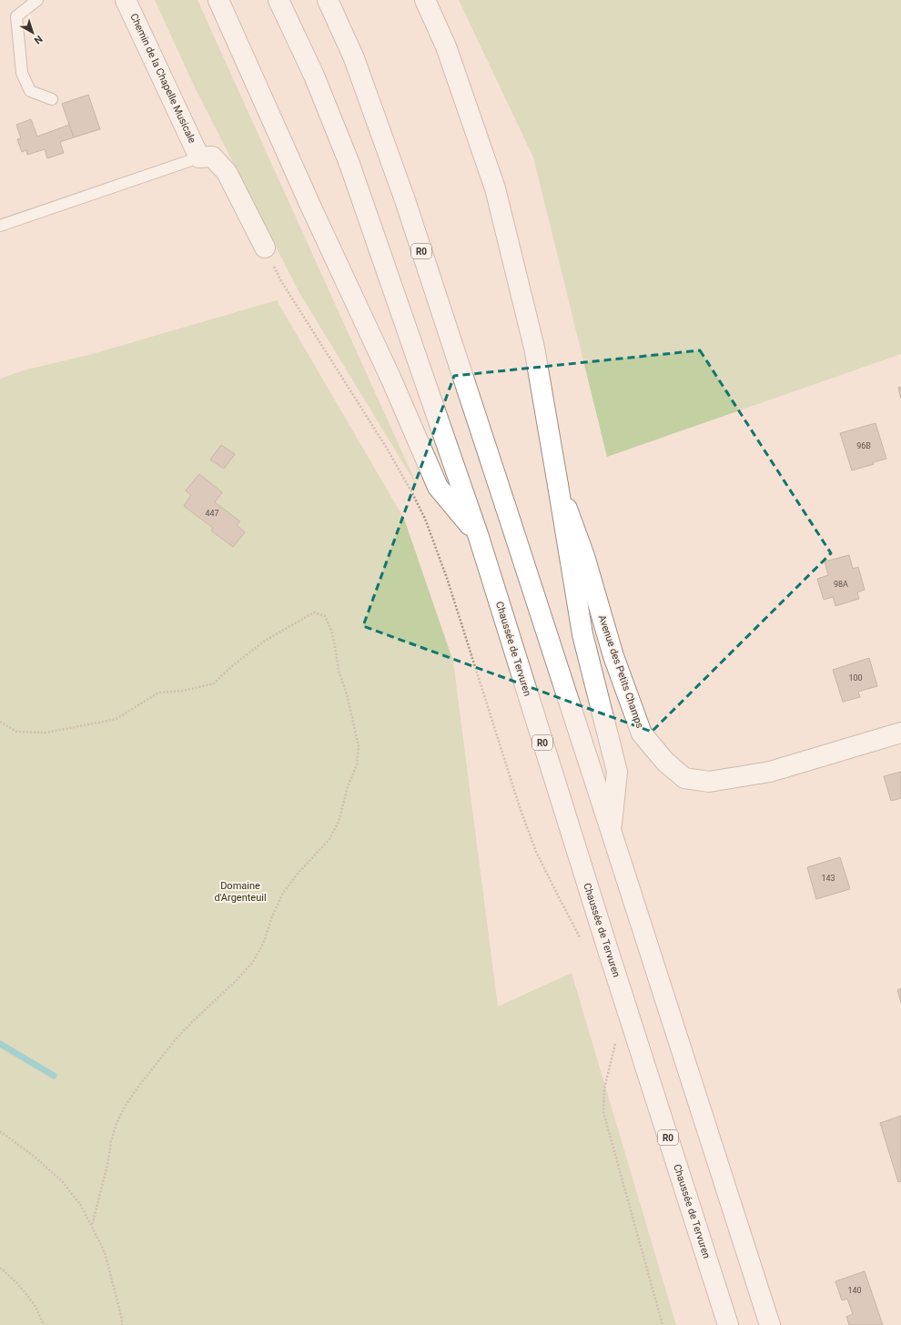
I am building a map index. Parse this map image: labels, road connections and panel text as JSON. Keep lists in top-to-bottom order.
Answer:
{
  "streets": {
    "main road": [
      "Chemin de la Chapelle Musicale",
      "R0",
      "Chaussée de Tervuren",
      "Avenue des Petits Champs"
    ]
  },
  "crossings": [
    ["R0", "Chaussée de Tervuren"]
  ],
  "parks": ["Domaine d'Argenteuil"],
  "house_numbers": [
    "96B",
    "447",
    "98A",
    "100",
    "143",
    "140"
  ],
  "north": "bottom right"
}
